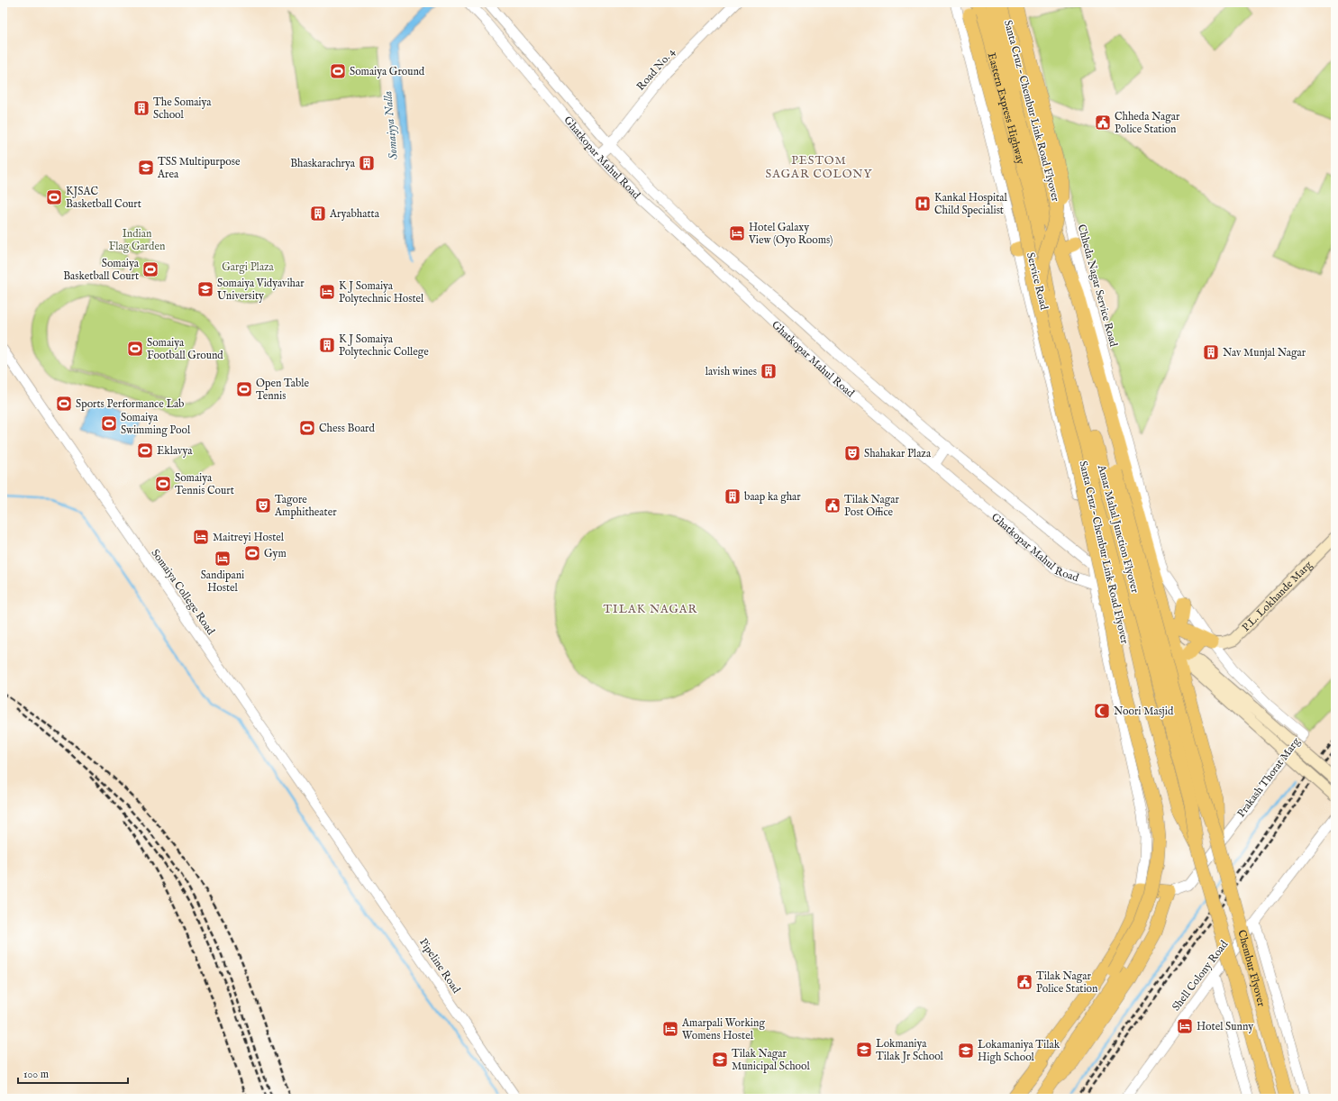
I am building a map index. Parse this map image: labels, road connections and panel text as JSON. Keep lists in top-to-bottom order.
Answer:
{
  "streets": {
    "highway": [
      "Eastern Express Highway",
      "Santa Cruz – Chembur Link Road Flyover",
      "Amar Mahal Junction Flyover",
      "Prakash Thorat Marg",
      "Chembur Flyover"
    ],
    "main road": ["Ghatkopar Mahul Road", "P.L. Lokhande Marg"],
    "street": [
      "Road No. 4",
      "Service Road",
      "Chheda Nagar Service Road",
      "Somaiya College Road",
      "Pipeline Road",
      "Shell Colony Road"
    ]
  },
  "crossings": [
    ["Road No. 4", "Ghatkopar Mahul Road"],
    ["Eastern Express Highway", "Amar Mahal Junction Flyover"],
    ["Ghatkopar Mahul Road", "Service Road"],
    ["Service Road", "Prakash Thorat Marg"],
    ["Amar Mahal Junction Flyover", "Chembur Flyover"],
    ["Somaiya College Road", "Pipeline Road"],
    ["P.L. Lokhande Marg", "Prakash Thorat Marg"]
  ],
  "districts": ["PESTOM SAGAR COLONY", "TILAK NAGAR"],
  "water": ["Somaiyya Nalla"],
  "parks": ["Indian Flag Garden", "Gargi Plaza"],
  "places": {
    "sports": [
      "Somaiya Ground",
      "KJSAC Basketball Court",
      "Somaiya Basketball Court",
      "Somaiya Football Ground",
      "Open Table Tennis",
      "Sports Performance Lab",
      "Somaiya Swimming Pool",
      "Chess Board",
      "Eklavya",
      "Somaiya Tennis Court",
      "Gym"
    ],
    "building": [
      "The Somaiya School",
      "Bhaskarachrya",
      "Aryabhatta",
      "K J Somaiya Polytechnic College",
      "Nav Munjal Nagar",
      "lavish wines",
      "baap ka ghar"
    ],
    "public building": ["Chheda Nagar Police Station", "Tilak Nagar Post Office", "Tilak Nagar Police Station"],
    "school or university": [
      "TSS Multipurpose Area",
      "Somaiya Vidyavihar University",
      "Lokmaniya Tilak Jr School",
      "Lokamaniya Tilak High School",
      "Tilak Nagar Municipal School"
    ],
    "hospital": ["Kankal Hospital Child Specialist"],
    "hotel": [
      "Hotel Galaxy View (Oyo Rooms)",
      "K J Somaiya Polytechnic Hostel",
      "Maitreyi Hostel",
      "Sandipani Hostel",
      "Hotel Sunny",
      "Amarpali Working Womens Hostel"
    ],
    "theatre": ["Shahakar Plaza", "Tagore Amphitheater"],
    "mosque": ["Noori Masjid"]
  },
  "scale_bar": "100 m"
}
